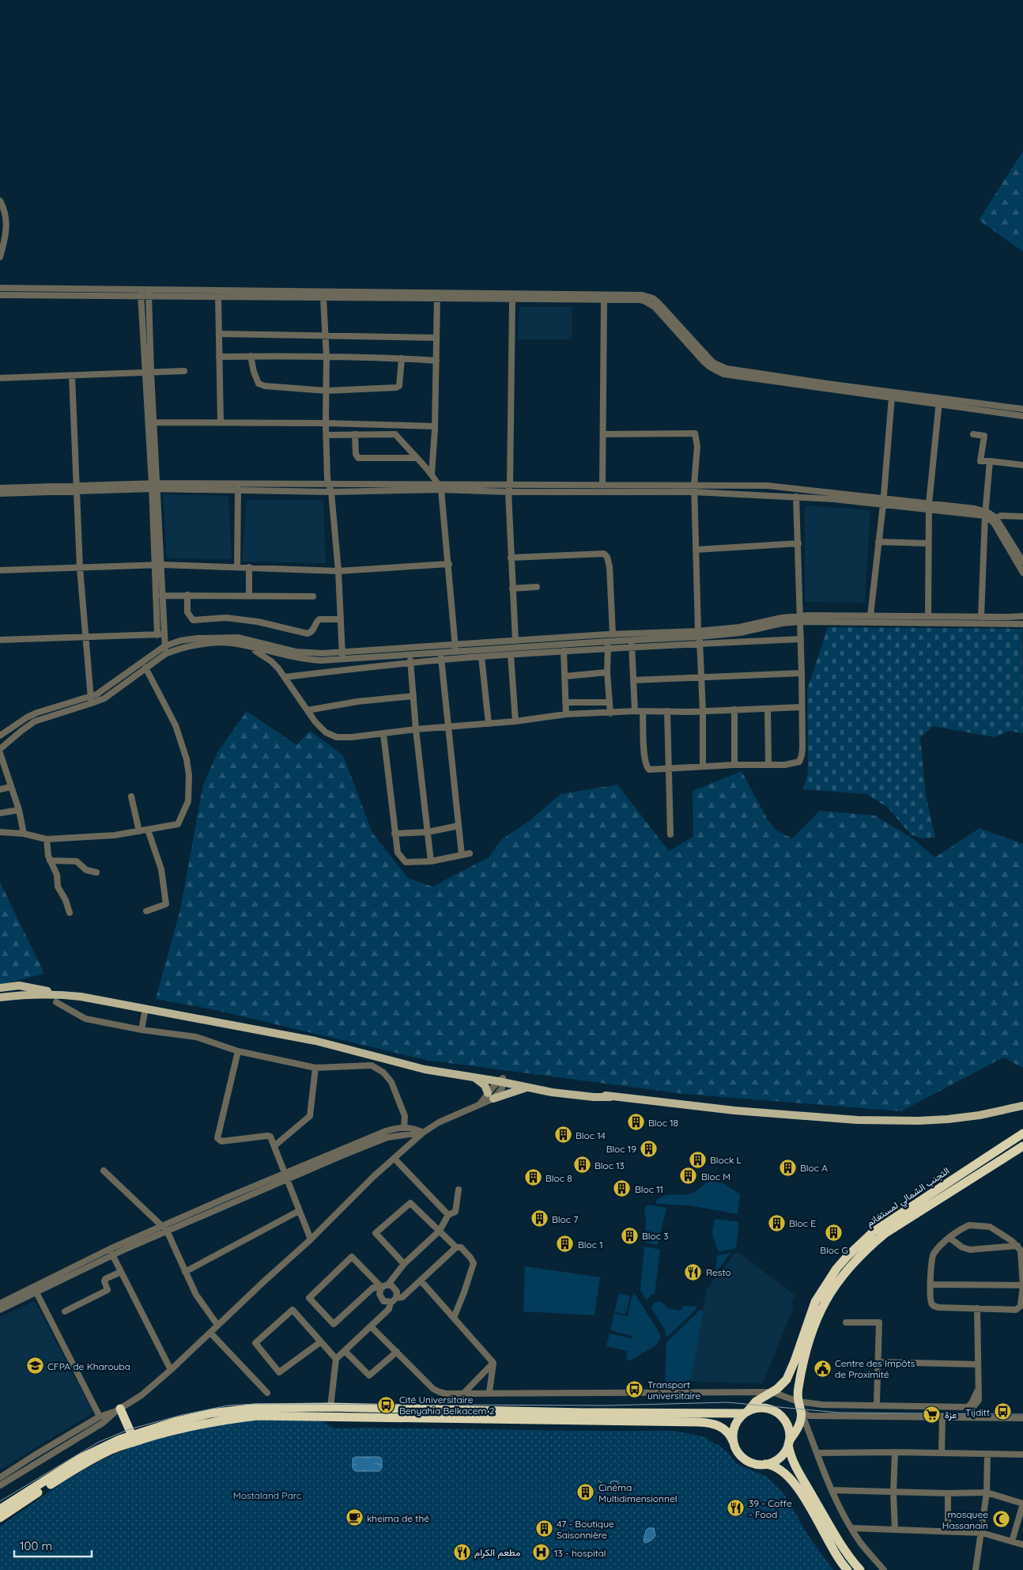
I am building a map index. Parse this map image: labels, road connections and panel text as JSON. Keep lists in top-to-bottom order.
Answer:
{
  "streets": {
    "highway": ["التجنب الشمالي لمستغانم"]
  },
  "parks": ["Mostaland Parc"],
  "places": {
    "building": [
      "Bloc 18",
      "Bloc 14",
      "Bloc 19",
      "Block L",
      "Bloc 13",
      "Bloc A",
      "Bloc M",
      "Bloc 8",
      "Bloc 11",
      "Bloc 7",
      "Bloc E",
      "Bloc G",
      "Bloc 3",
      "Bloc 1",
      "Cinéma Multidimensionnel",
      "47 - Boutique Saisonnière"
    ],
    "restaurant": ["Resto", "39 - Coffe - Food", "مطعم الكرام"],
    "school or university": ["CFPA de Kharouba"],
    "public building": ["Centre des Impôts de Proximité"],
    "bus stop": ["Transport universitaire", "Cité Universitaire Benyahia Belkacem 2", "Tijditt"],
    "supermarket": ["عزة"],
    "cafe": ["kheima de thé"],
    "mosque": ["mosquee Hassanain"],
    "hospital": ["13 - hospital"]
  },
  "scale_bar": "100 m"
}
